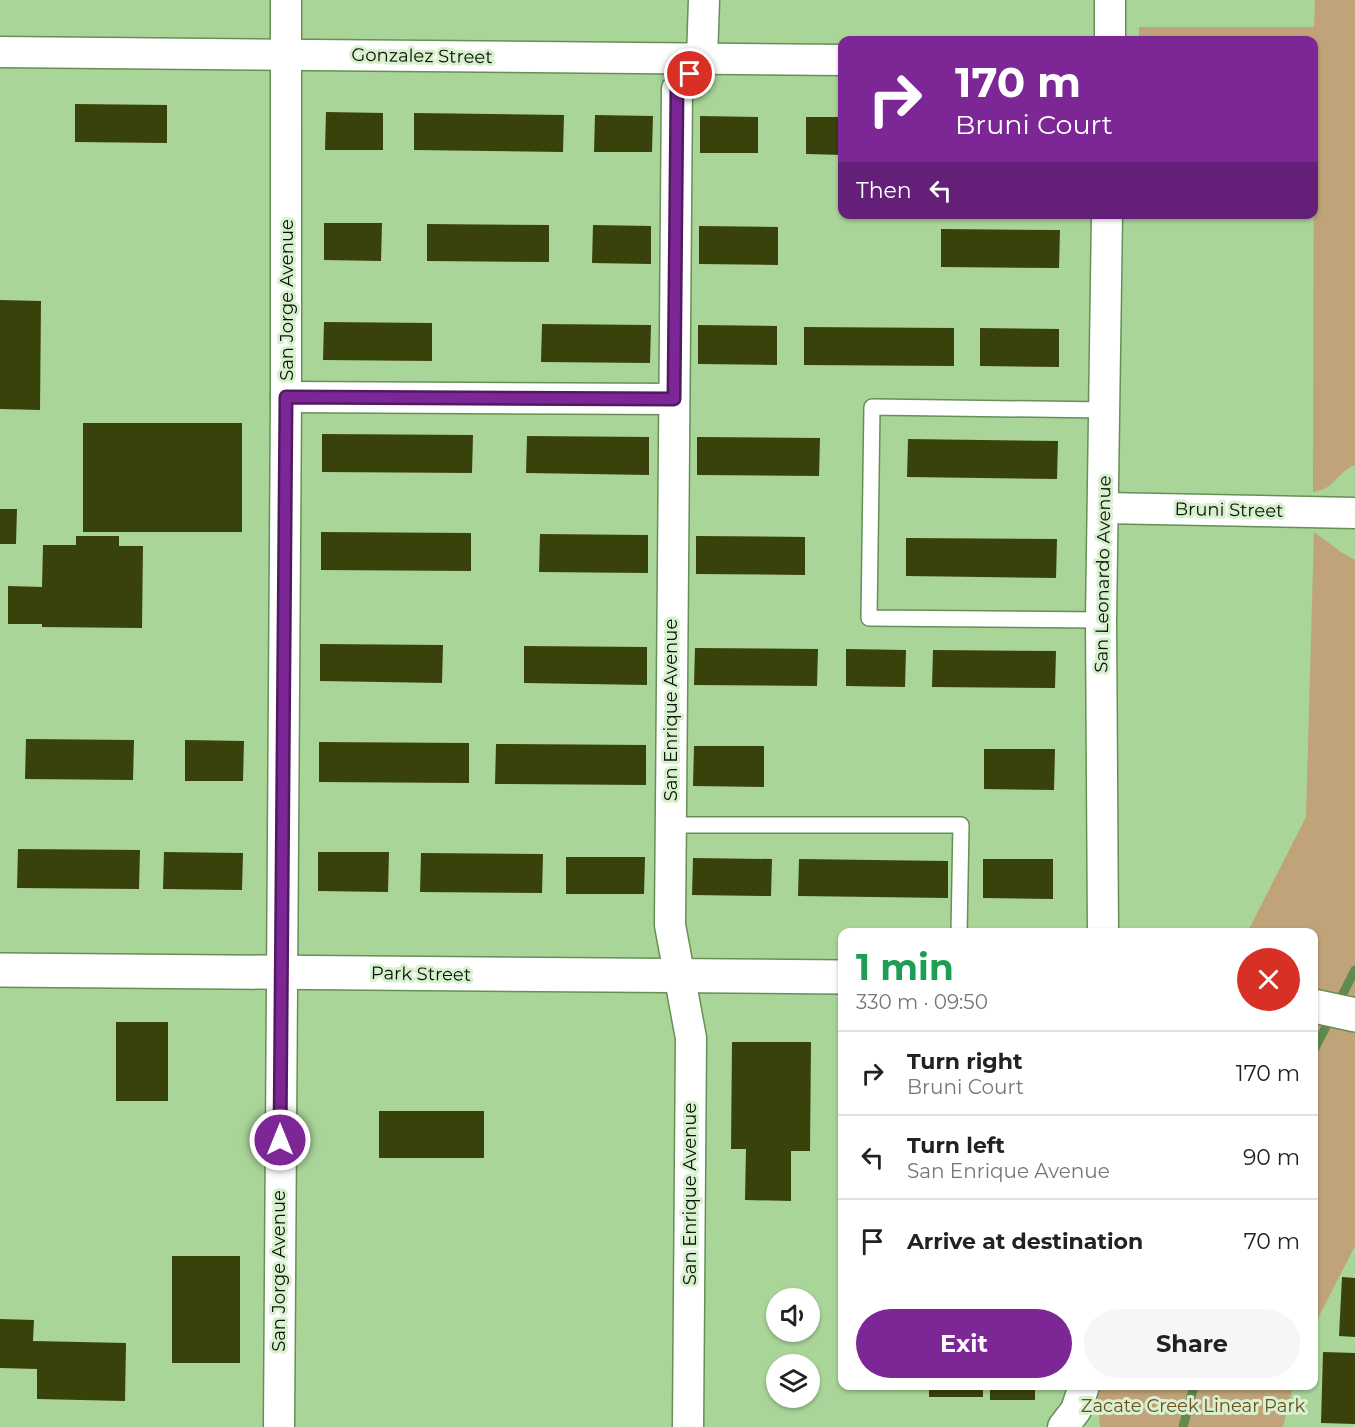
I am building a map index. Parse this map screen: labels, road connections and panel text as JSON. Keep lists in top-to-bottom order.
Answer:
{
  "streets": {
    "main road": ["Park Street"],
    "street": [
      "Gonzalez Street",
      "San Jorge Avenue",
      "Bruni Street",
      "San Leonardo Avenue",
      "San Enrique Avenue"
    ]
  },
  "crossings": [
    ["Gonzalez Street", "San Jorge Avenue"],
    ["Gonzalez Street", "San Enrique Avenue"],
    ["San Jorge Avenue", "Park Street"],
    ["Bruni Street", "San Leonardo Avenue"],
    ["San Enrique Avenue", "Park Street"]
  ],
  "parks": ["Zacate Creek Linear Park"],
  "page": {
    "turn": ["170 m", "Bruni Court"],
    "then": "Then",
    "heading": ["1 min", "330 m · 09:50"],
    "list": [
      {
        "name": "Turn right",
        "note": "Bruni Court",
        "value": "170 m"
      },
      {
        "name": "Turn left",
        "note": "San Enrique Avenue",
        "value": "90 m"
      },
      {
        "name": "Arrive at destination",
        "value": "70 m"
      }
    ],
    "buttons": ["Exit", "Share"]
  }
}
